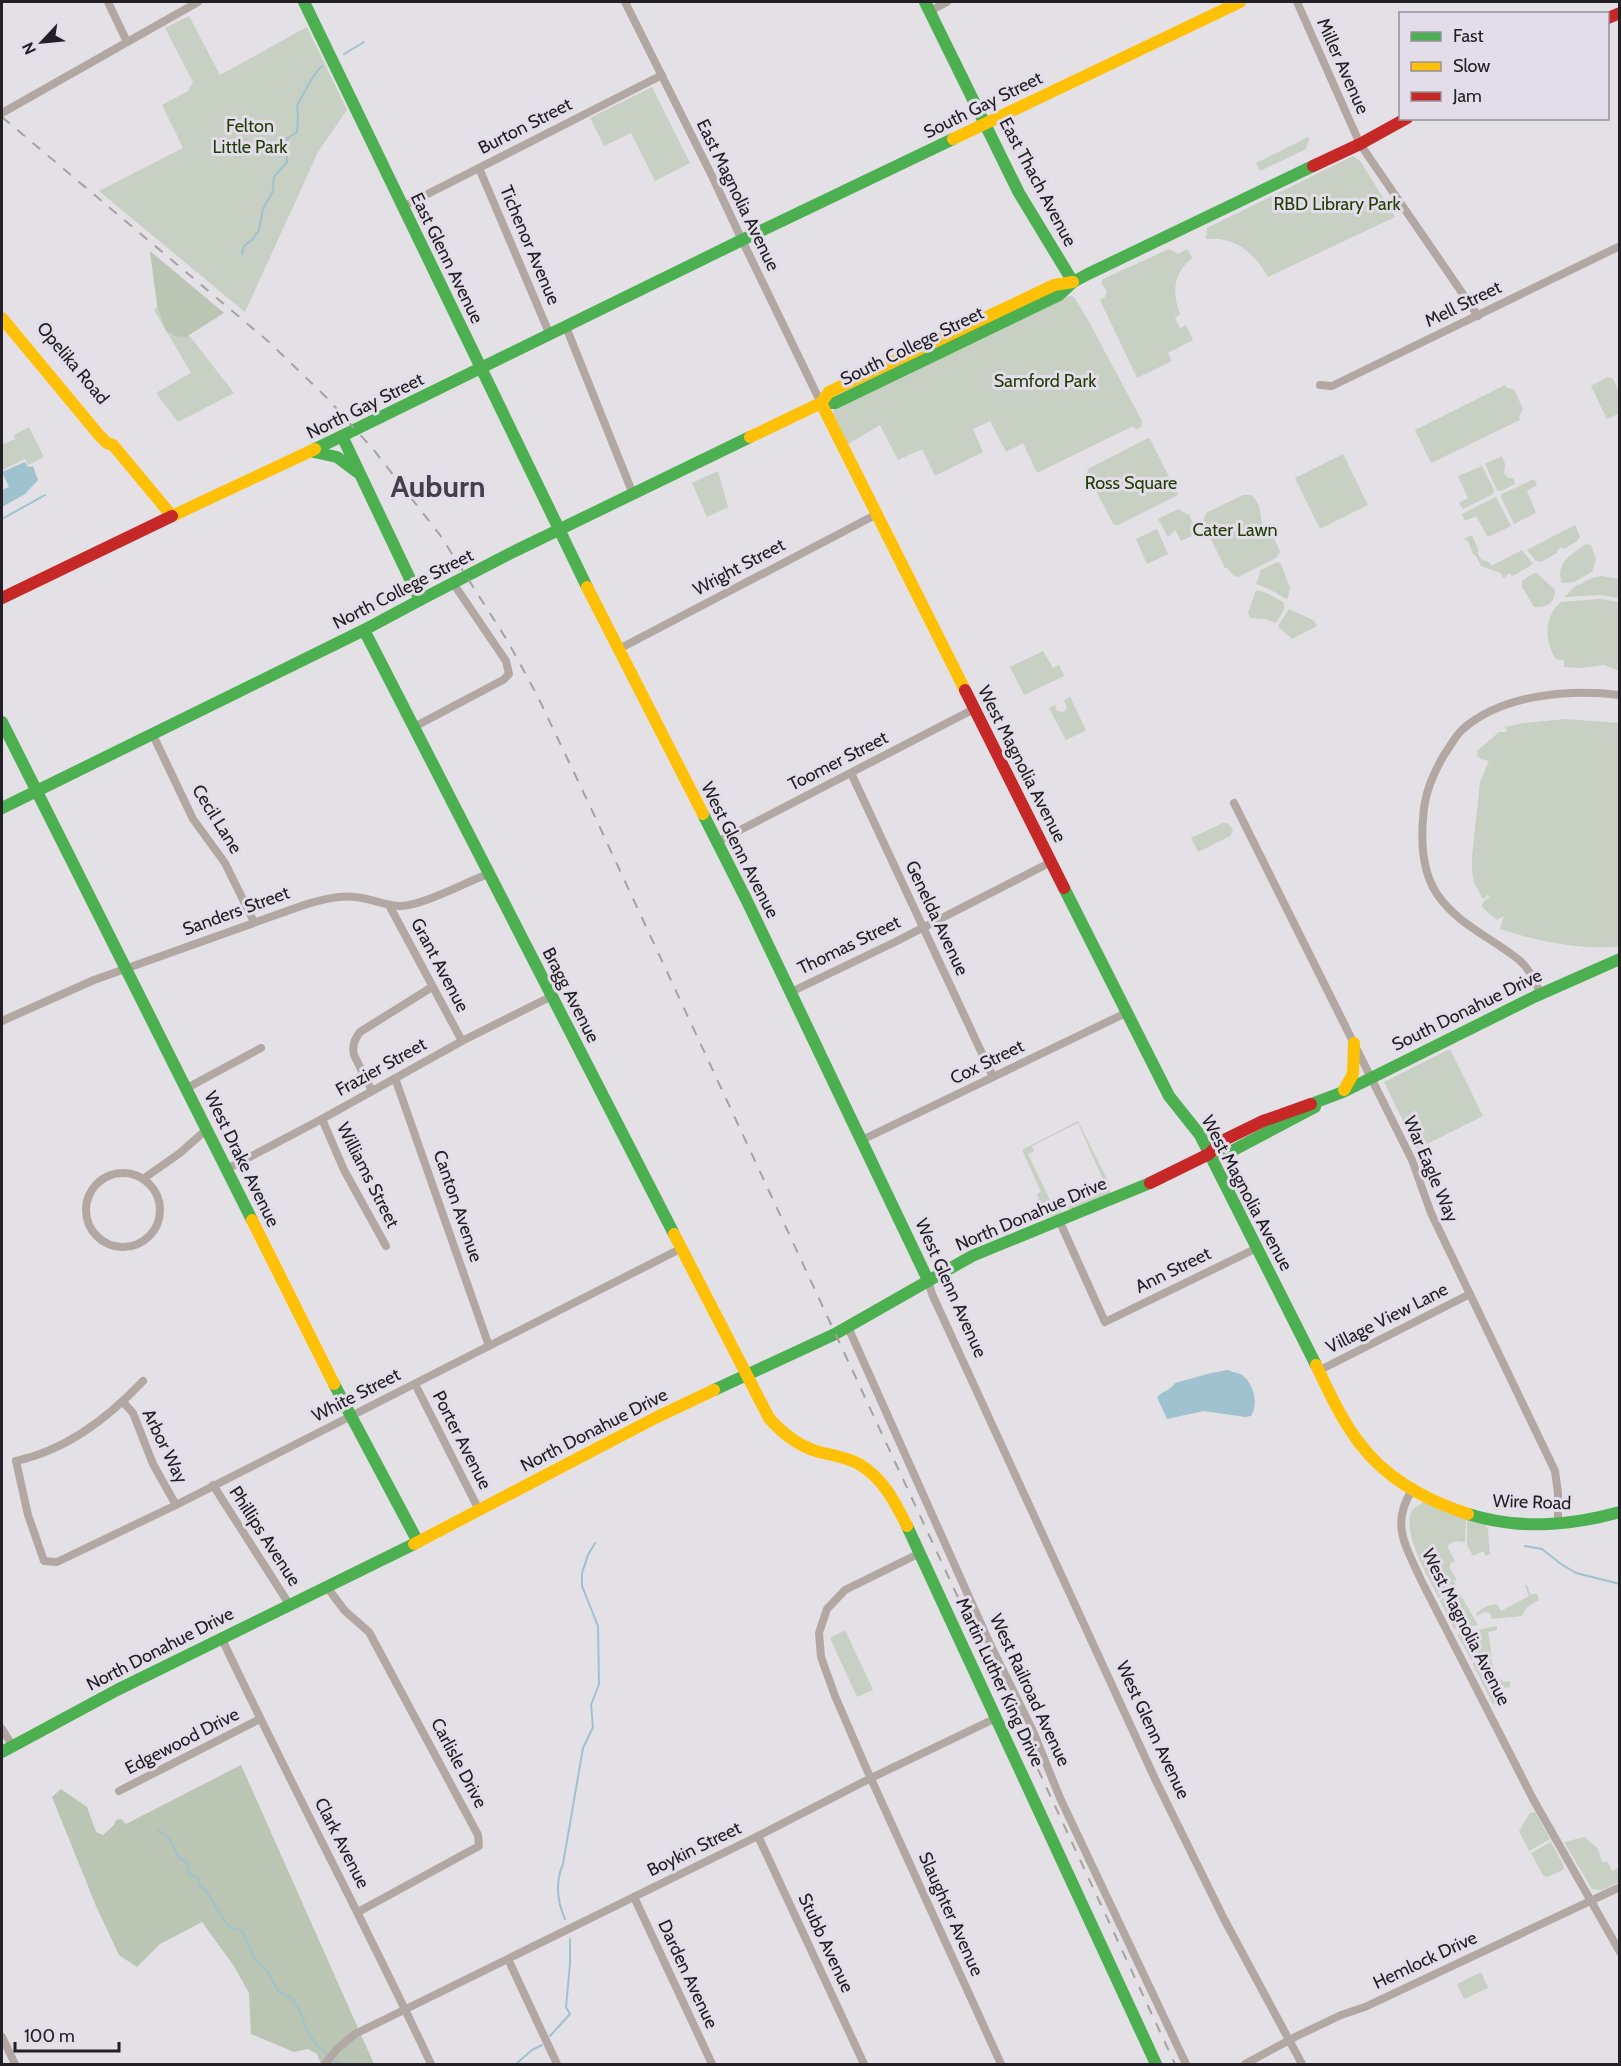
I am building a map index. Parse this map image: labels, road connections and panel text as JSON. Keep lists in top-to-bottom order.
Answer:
{
  "streets": {
    "street": [
      "Miller Avenue",
      "South Gay Street",
      "Burton Street",
      "East Thach Avenue",
      "East Magnolia Avenue",
      "Tichenor Avenue",
      "East Glenn Avenue",
      "Mell Street",
      "South College Street",
      "Opelika Road",
      "North Gay Street",
      "Wright Street",
      "North College Street",
      "Toomer Street",
      "West Magnolia Avenue",
      "Cecil Lane",
      "West Glenn Avenue",
      "Sanders Street",
      "Genelda Avenue",
      "Thomas Street",
      "Grant Avenue",
      "Bragg Avenue",
      "South Donahue Drive",
      "Cox Street",
      "Frazier Street",
      "West Drake Avenue",
      "War Eagle Way",
      "Williams Street",
      "Canton Avenue",
      "North Donahue Drive",
      "Ann Street",
      "Village View Lane",
      "White Street",
      "Porter Avenue",
      "Arbor Way",
      "Wire Road",
      "Phillips Avenue",
      "Martin Luther King Drive",
      "West Railroad Avenue",
      "Edgewood Drive",
      "Carlisle Drive",
      "Clark Avenue",
      "Boykin Street",
      "Slaughter Avenue",
      "Stubb Avenue",
      "Hemlock Drive",
      "Darden Avenue"
    ]
  },
  "crossings": [
    ["Miller Avenue", "Mell Street"],
    ["Miller Avenue", "South College Street"],
    ["South Gay Street", "East Thach Avenue"],
    ["South Gay Street", "East Magnolia Avenue"],
    ["South Gay Street", "North Gay Street"],
    ["Burton Street", "East Magnolia Avenue"],
    ["Burton Street", "Tichenor Avenue"],
    ["Burton Street", "East Glenn Avenue"],
    ["East Thach Avenue", "South College Street"],
    ["East Magnolia Avenue", "South College Street"],
    ["East Magnolia Avenue", "North Gay Street"],
    ["East Magnolia Avenue", "North College Street"],
    ["East Magnolia Avenue", "West Magnolia Avenue"],
    ["Tichenor Avenue", "North Gay Street"],
    ["Tichenor Avenue", "North College Street"],
    ["East Glenn Avenue", "North Gay Street"],
    ["East Glenn Avenue", "North College Street"],
    ["East Glenn Avenue", "West Glenn Avenue"],
    ["South College Street", "North College Street"],
    ["South College Street", "West Magnolia Avenue"],
    ["Opelika Road", "North Gay Street"],
    ["Wright Street", "West Magnolia Avenue"],
    ["Wright Street", "West Glenn Avenue"],
    ["North College Street", "West Magnolia Avenue"],
    ["North College Street", "Cecil Lane"],
    ["North College Street", "West Glenn Avenue"],
    ["North College Street", "Bragg Avenue"],
    ["North College Street", "West Drake Avenue"],
    ["Toomer Street", "West Magnolia Avenue"],
    ["Toomer Street", "West Glenn Avenue"],
    ["Toomer Street", "Genelda Avenue"],
    ["West Magnolia Avenue", "Thomas Street"],
    ["West Magnolia Avenue", "South Donahue Drive"],
    ["West Magnolia Avenue", "Cox Street"],
    ["West Magnolia Avenue", "North Donahue Drive"],
    ["West Magnolia Avenue", "Ann Street"],
    ["West Magnolia Avenue", "Village View Lane"],
    ["West Magnolia Avenue", "Wire Road"],
    ["West Magnolia Avenue", "Hemlock Drive"],
    ["Cecil Lane", "Sanders Street"],
    ["West Glenn Avenue", "Thomas Street"],
    ["West Glenn Avenue", "Cox Street"],
    ["West Glenn Avenue", "North Donahue Drive"],
    ["West Glenn Avenue", "Hemlock Drive"],
    ["Sanders Street", "Grant Avenue"],
    ["Sanders Street", "Bragg Avenue"],
    ["Sanders Street", "West Drake Avenue"],
    ["Genelda Avenue", "Thomas Street"],
    ["Genelda Avenue", "Cox Street"],
    ["Grant Avenue", "Frazier Street"],
    ["Bragg Avenue", "Frazier Street"],
    ["Bragg Avenue", "North Donahue Drive"],
    ["Bragg Avenue", "White Street"],
    ["Bragg Avenue", "Martin Luther King Drive"],
    ["South Donahue Drive", "War Eagle Way"],
    ["South Donahue Drive", "North Donahue Drive"],
    ["Frazier Street", "West Drake Avenue"],
    ["Frazier Street", "Williams Street"],
    ["Frazier Street", "Canton Avenue"],
    ["West Drake Avenue", "North Donahue Drive"],
    ["West Drake Avenue", "White Street"],
    ["War Eagle Way", "Village View Lane"],
    ["War Eagle Way", "Wire Road"],
    ["Canton Avenue", "White Street"],
    ["North Donahue Drive", "Ann Street"],
    ["North Donahue Drive", "Porter Avenue"],
    ["North Donahue Drive", "Phillips Avenue"],
    ["North Donahue Drive", "Martin Luther King Drive"],
    ["North Donahue Drive", "West Railroad Avenue"],
    ["North Donahue Drive", "Carlisle Drive"],
    ["North Donahue Drive", "Clark Avenue"],
    ["White Street", "Porter Avenue"],
    ["White Street", "Arbor Way"],
    ["White Street", "Phillips Avenue"],
    ["Martin Luther King Drive", "Boykin Street"],
    ["Martin Luther King Drive", "Slaughter Avenue"],
    ["Edgewood Drive", "Clark Avenue"],
    ["Carlisle Drive", "Clark Avenue"],
    ["Clark Avenue", "Boykin Street"],
    ["Boykin Street", "Slaughter Avenue"],
    ["Boykin Street", "Stubb Avenue"],
    ["Boykin Street", "Darden Avenue"]
  ],
  "districts": ["Auburn"],
  "parks": [
    "Felton Little Park",
    "RBD Library Park",
    "Samford Park",
    "Ross Square",
    "Cater Lawn"
  ],
  "legend": ["Fast", "Slow", "Jam"],
  "scale_bar": "100 m",
  "north": "bottom left"
}
